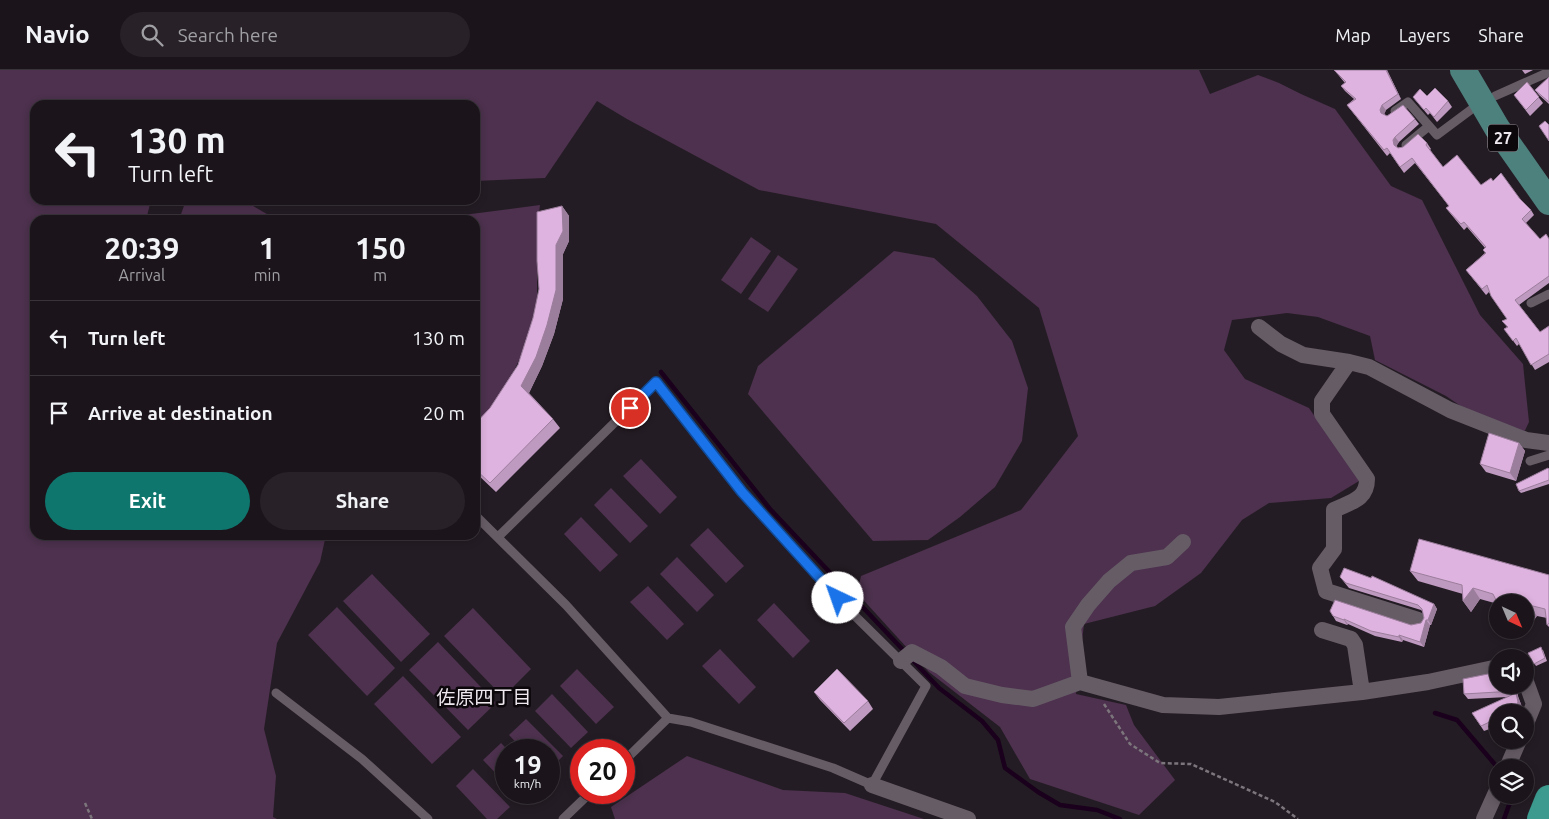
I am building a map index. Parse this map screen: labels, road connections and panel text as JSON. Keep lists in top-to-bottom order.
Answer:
{
  "streets": {
    "main road": ["27"]
  },
  "districts": ["佐原四丁目"],
  "north": "bottom right",
  "page": {
    "header": "Navio",
    "search": "Search here",
    "nav": ["Map", "Layers", "Share"],
    "turn": ["130 m", "Turn left"],
    "eta": [
      "20:39",
      "Arrival",
      "1",
      "min",
      "150",
      "m"
    ],
    "list": [
      {
        "name": "Turn left",
        "value": "130 m"
      },
      {
        "name": "Arrive at destination",
        "value": "20 m"
      }
    ],
    "buttons": ["Exit", "Share"],
    "speed": "19 km/h",
    "limit": "20"
  }
}
